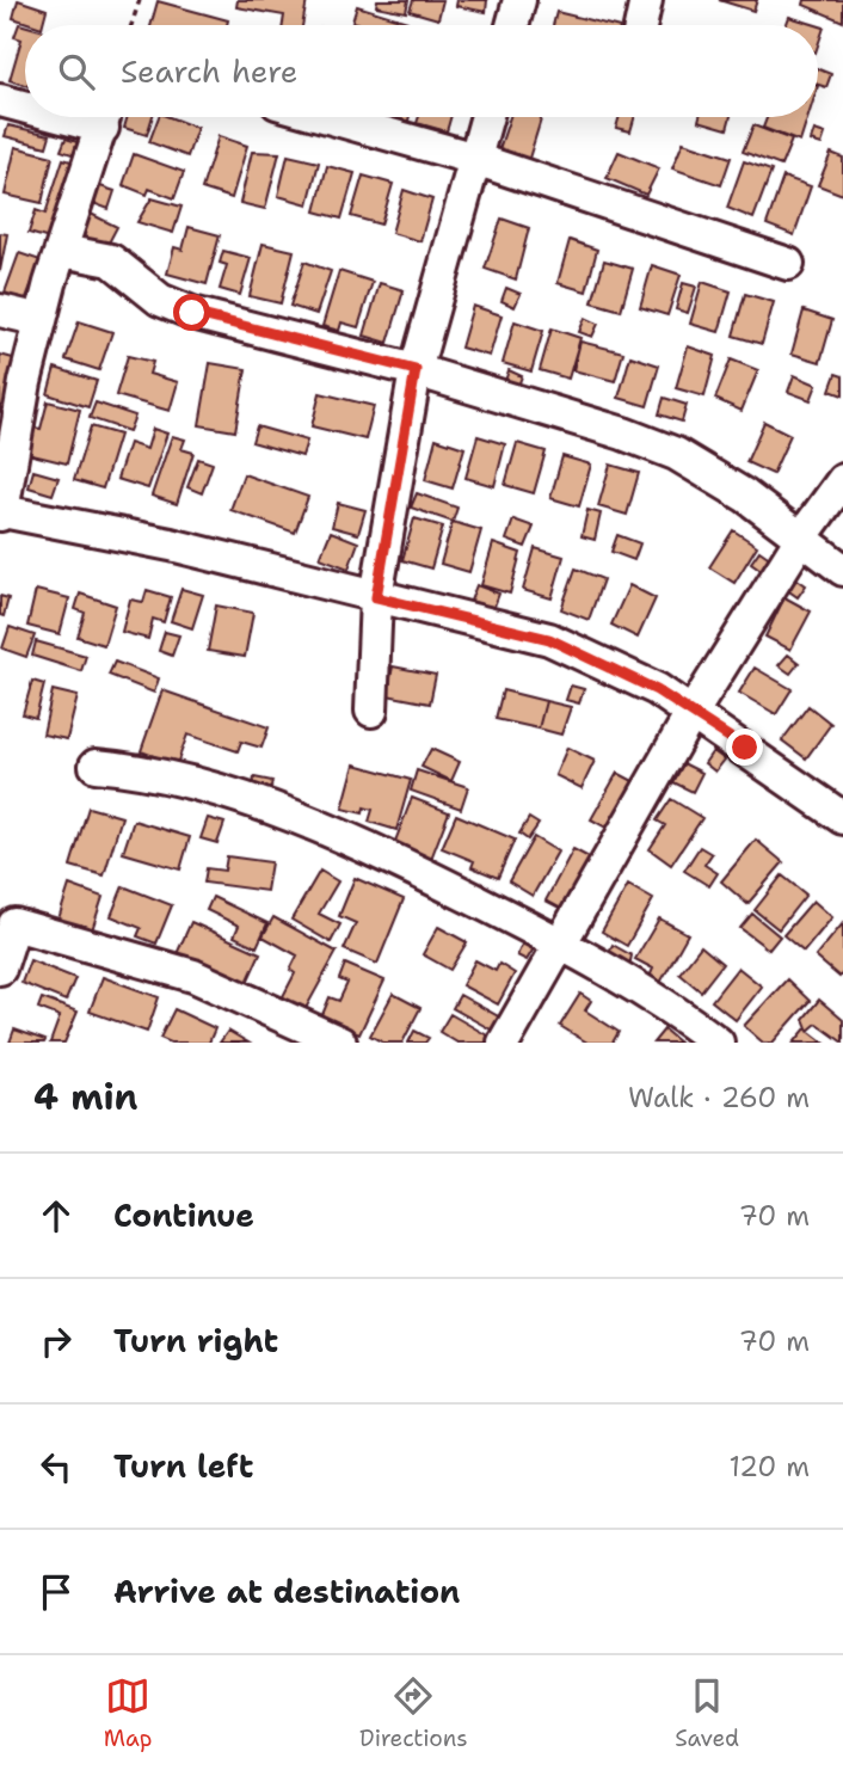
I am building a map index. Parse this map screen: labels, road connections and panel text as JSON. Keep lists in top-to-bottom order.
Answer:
{
  "page": {
    "search": "Search here",
    "heading": ["4 min", "Walk · 260 m"],
    "list": [
      ["Continue", "70 m"],
      ["Turn right", "70 m"],
      ["Turn left", "120 m"],
      "Arrive at destination"
    ],
    "nav": ["Map", "Directions", "Saved"]
  }
}
